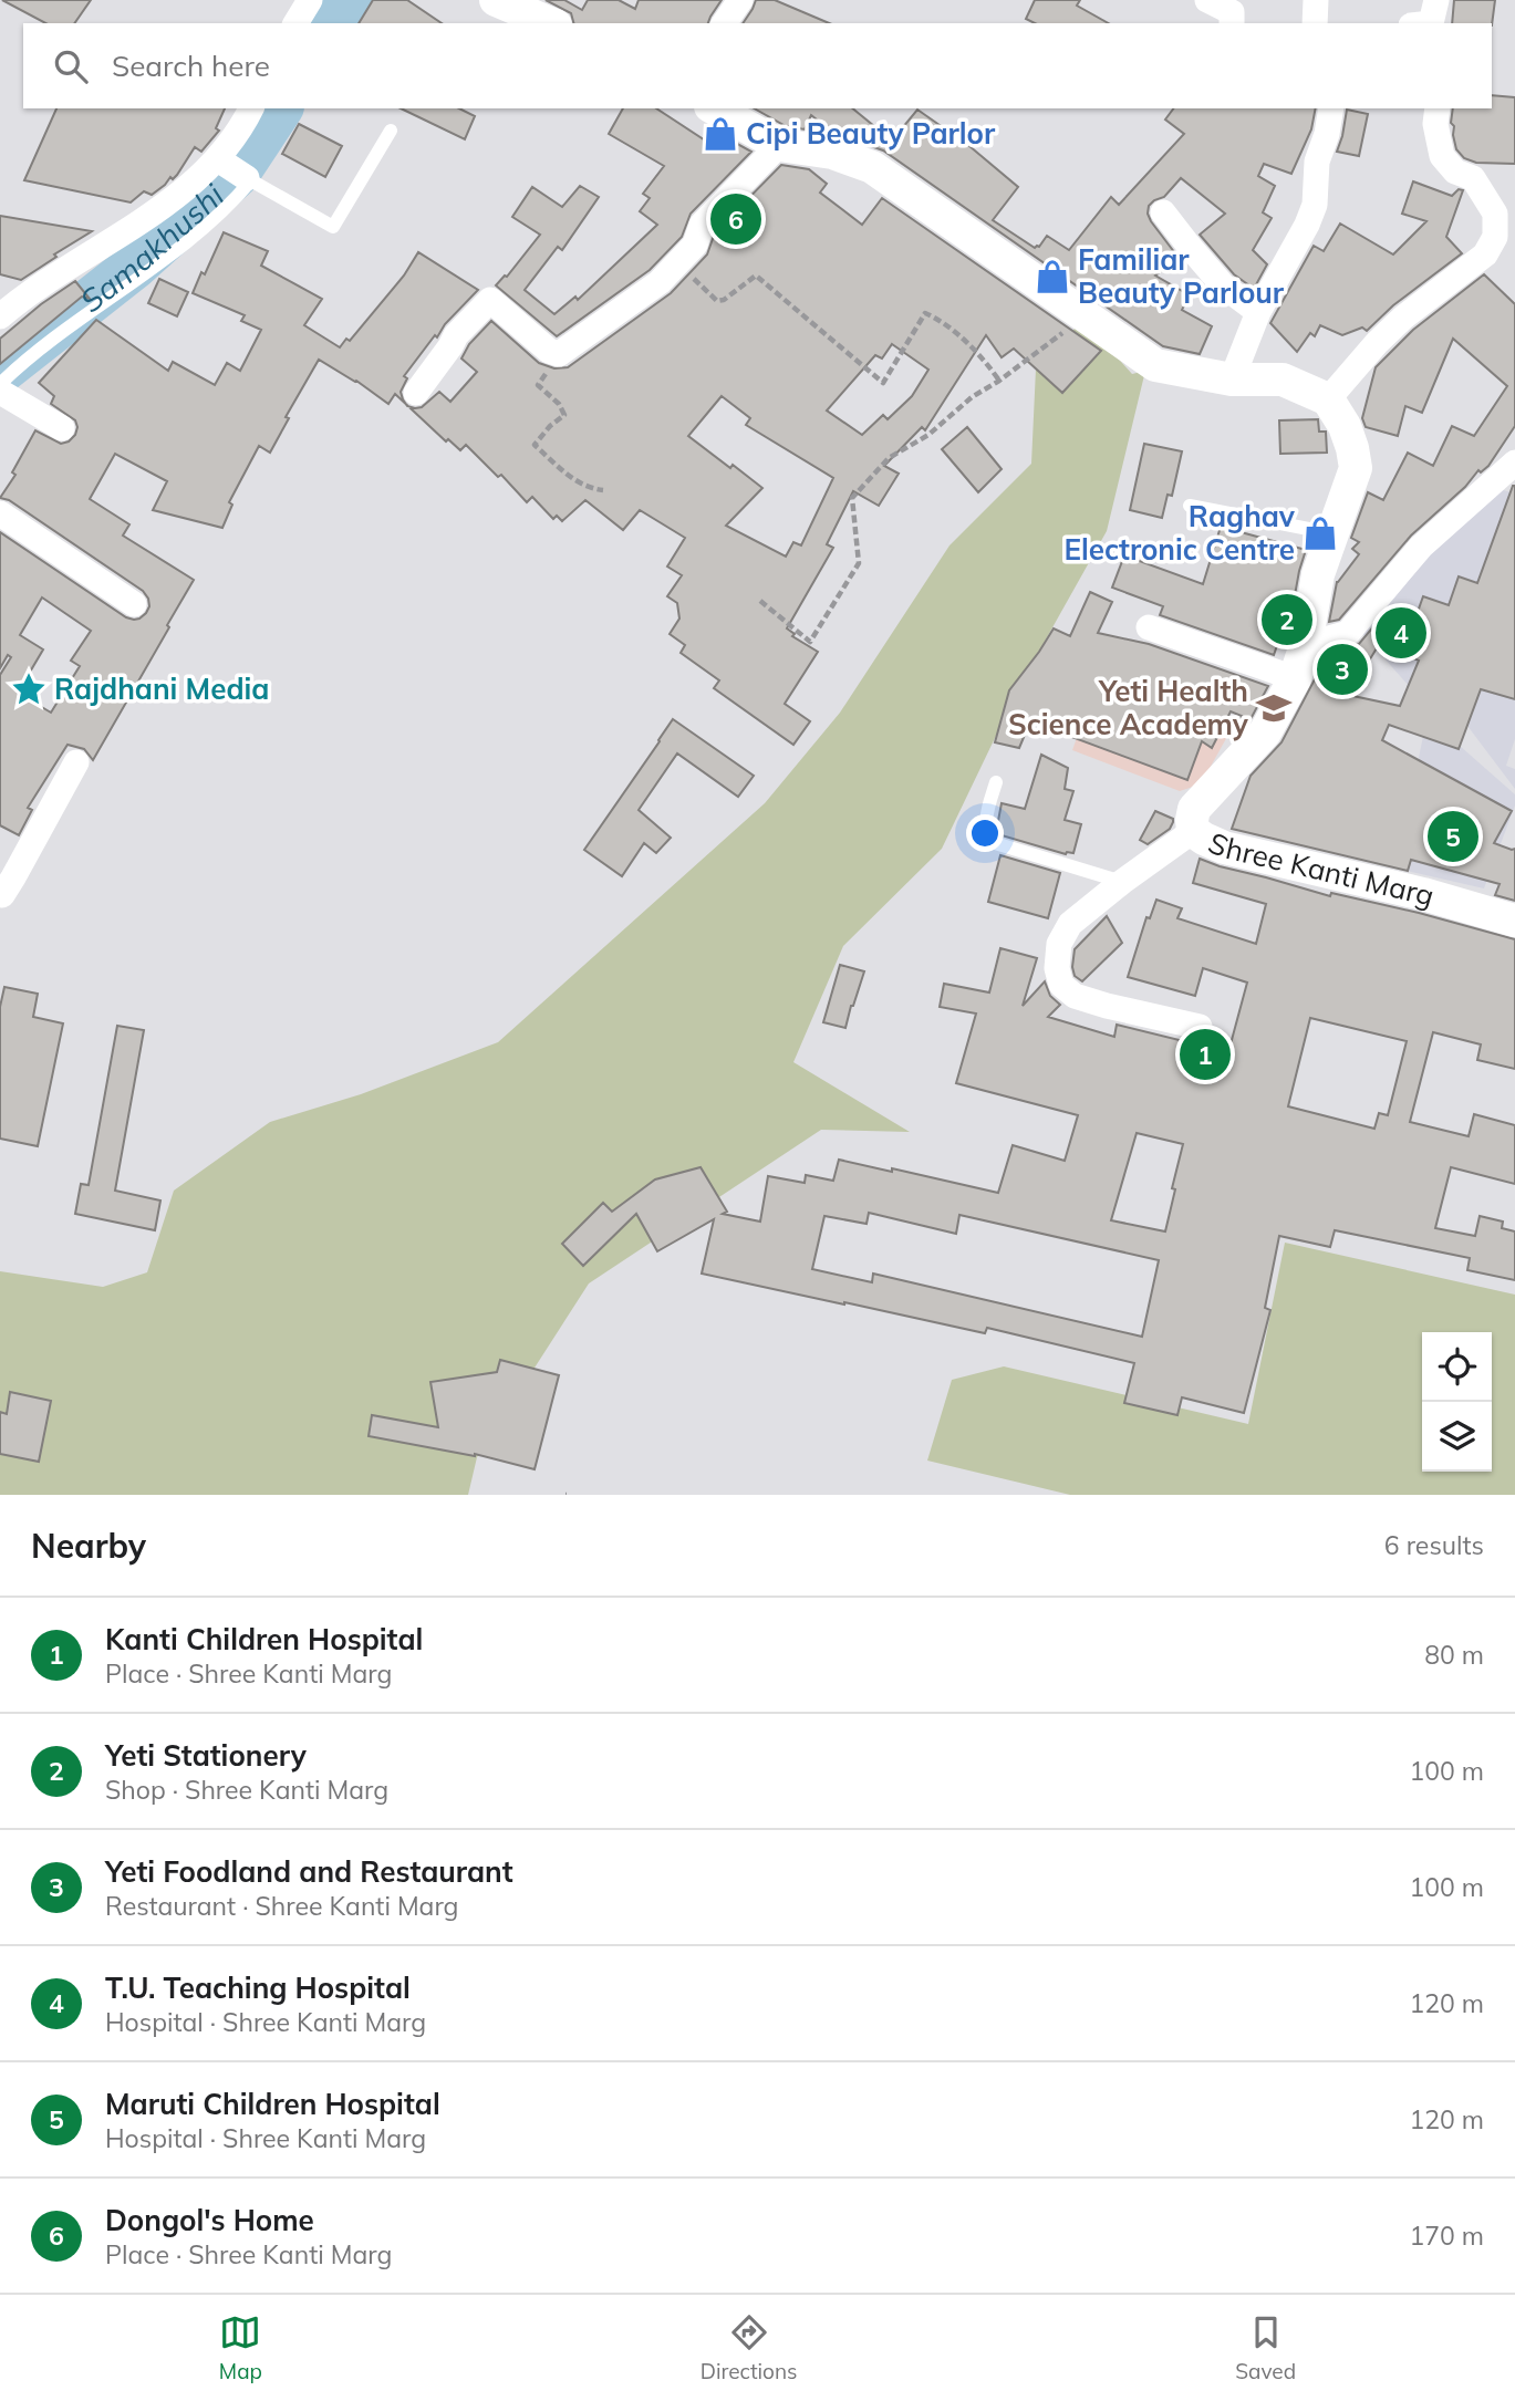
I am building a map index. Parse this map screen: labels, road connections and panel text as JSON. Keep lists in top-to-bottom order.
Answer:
{
  "streets": {
    "street": ["Shree Kanti Marg"]
  },
  "water": ["Samakhushi"],
  "places": {
    "shop": ["Cipi Beauty Parlor", "Familiar Beauty Parlour", "Raghav Electronic Centre"],
    "place": ["Rajdhani Media"],
    "school or university": ["Yeti Health Science Academy"]
  },
  "page": {
    "search": "Search here",
    "pins": [
      "6",
      "2",
      "4",
      "3",
      "5",
      "1"
    ],
    "heading": ["Nearby", "6 results"],
    "list": [
      {
        "mark": "1",
        "name": "Kanti Children Hospital",
        "note": "Place · Shree Kanti Marg",
        "value": "80 m"
      },
      {
        "mark": "2",
        "name": "Yeti Stationery",
        "note": "Shop · Shree Kanti Marg",
        "value": "100 m"
      },
      {
        "mark": "3",
        "name": "Yeti Foodland and Restaurant",
        "note": "Restaurant · Shree Kanti Marg",
        "value": "100 m"
      },
      {
        "mark": "4",
        "name": "T.U. Teaching Hospital",
        "note": "Hospital · Shree Kanti Marg",
        "value": "120 m"
      },
      {
        "mark": "5",
        "name": "Maruti Children Hospital",
        "note": "Hospital · Shree Kanti Marg",
        "value": "120 m"
      },
      {
        "mark": "6",
        "name": "Dongol's Home",
        "note": "Place · Shree Kanti Marg",
        "value": "170 m"
      }
    ],
    "nav": ["Map", "Directions", "Saved"]
  }
}
